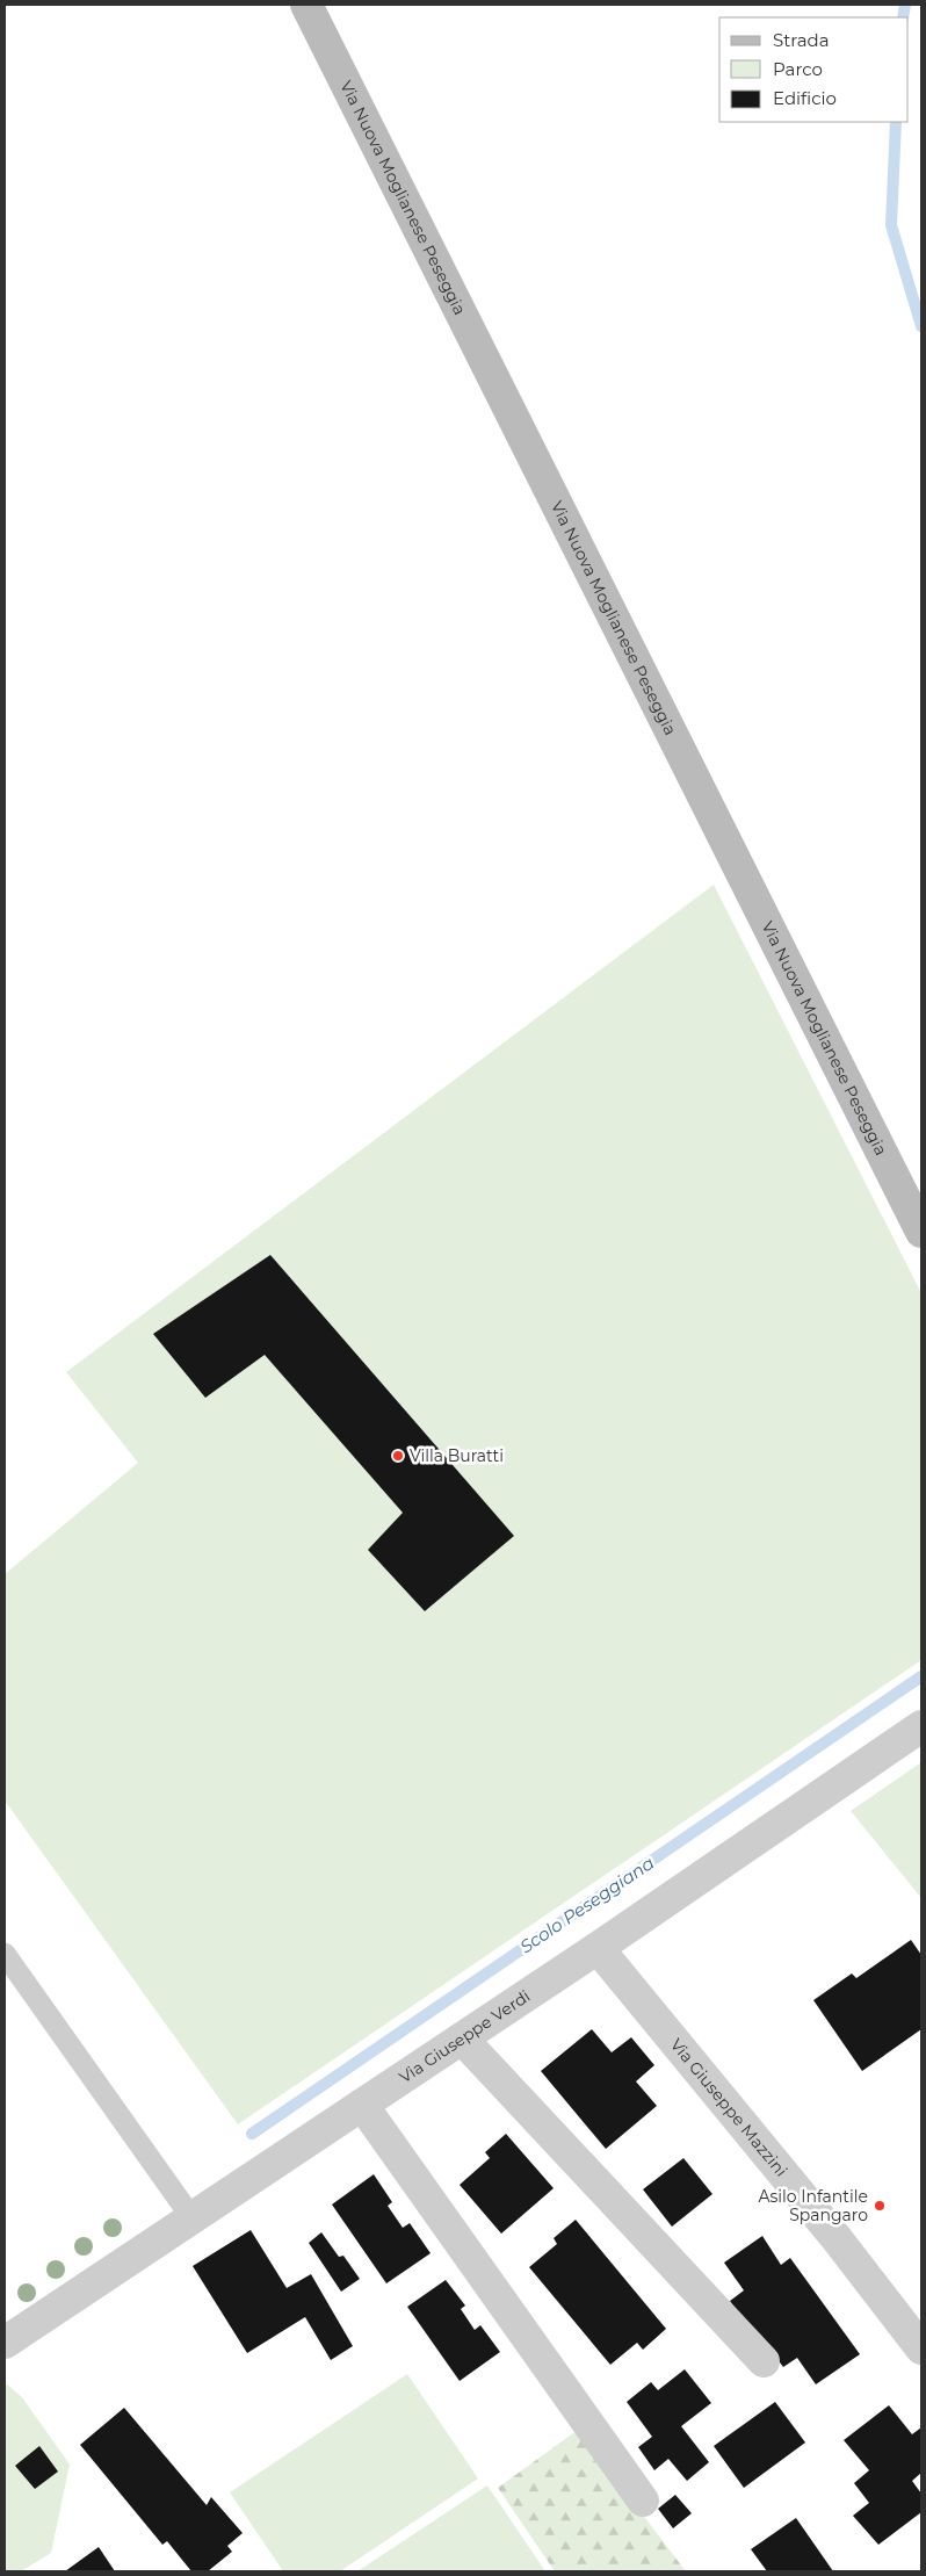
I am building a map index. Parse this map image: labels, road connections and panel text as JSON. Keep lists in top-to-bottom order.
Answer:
{
  "streets": {
    "main road": ["Via Nuova Moglianese Peseggia"],
    "street": ["Via Giuseppe Verdi", "Via Giuseppe Mazzini"]
  },
  "crossings": [
    ["Via Giuseppe Verdi", "Via Giuseppe Mazzini"]
  ],
  "water": ["Scolo Peseggiana"],
  "places": ["Villa Buratti", "Asilo Infantile Spangaro"],
  "legend": ["Strada", "Parco", "Edificio"]
}
